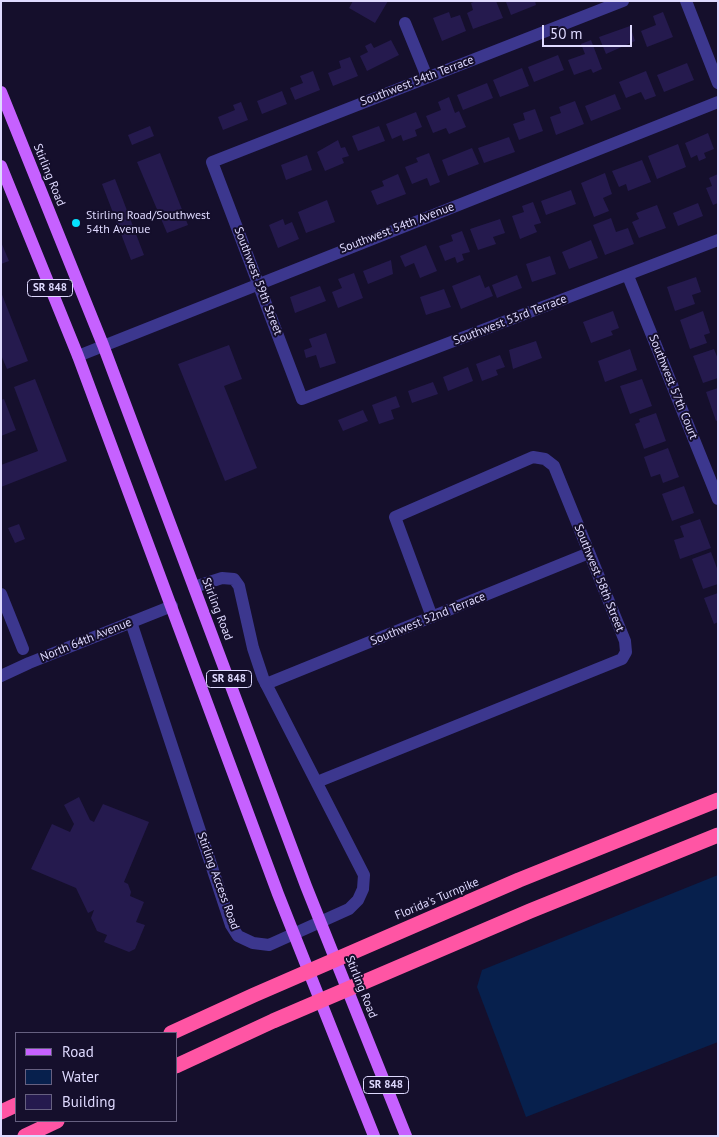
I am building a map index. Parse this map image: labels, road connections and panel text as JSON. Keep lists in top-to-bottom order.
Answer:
{
  "streets": {
    "highway": ["Florida's Turnpike"],
    "main road": ["Stirling Road", "SR 848"],
    "street": [
      "Southwest 54th Terrace",
      "Southwest 54th Avenue",
      "Southwest 59th Street",
      "Southwest 53rd Terrace",
      "Southwest 57th Court",
      "Southwest 58th Street",
      "Southwest 52nd Terrace",
      "North 64th Avenue",
      "Stirling Access Road"
    ]
  },
  "crossings": [
    ["Southwest 54th Terrace", "Southwest 59th Street"],
    ["Stirling Road", "Southwest 54th Avenue"],
    ["Stirling Road", "Stirling Access Road"],
    ["Southwest 54th Avenue", "Southwest 59th Street"],
    ["Southwest 54th Avenue", "SR 848"],
    ["Southwest 59th Street", "Southwest 53rd Terrace"],
    ["SR 848", "North 64th Avenue"],
    ["Southwest 53rd Terrace", "Southwest 57th Court"],
    ["Southwest 58th Street", "Southwest 52nd Terrace"],
    ["Southwest 58th Street", "Stirling Access Road"],
    ["Southwest 52nd Terrace", "Stirling Access Road"],
    ["North 64th Avenue", "Stirling Access Road"]
  ],
  "places": ["Stirling Road/Southwest 54th Avenue"],
  "legend": ["Road", "Water", "Building"],
  "scale_bar": "50 m"
}
